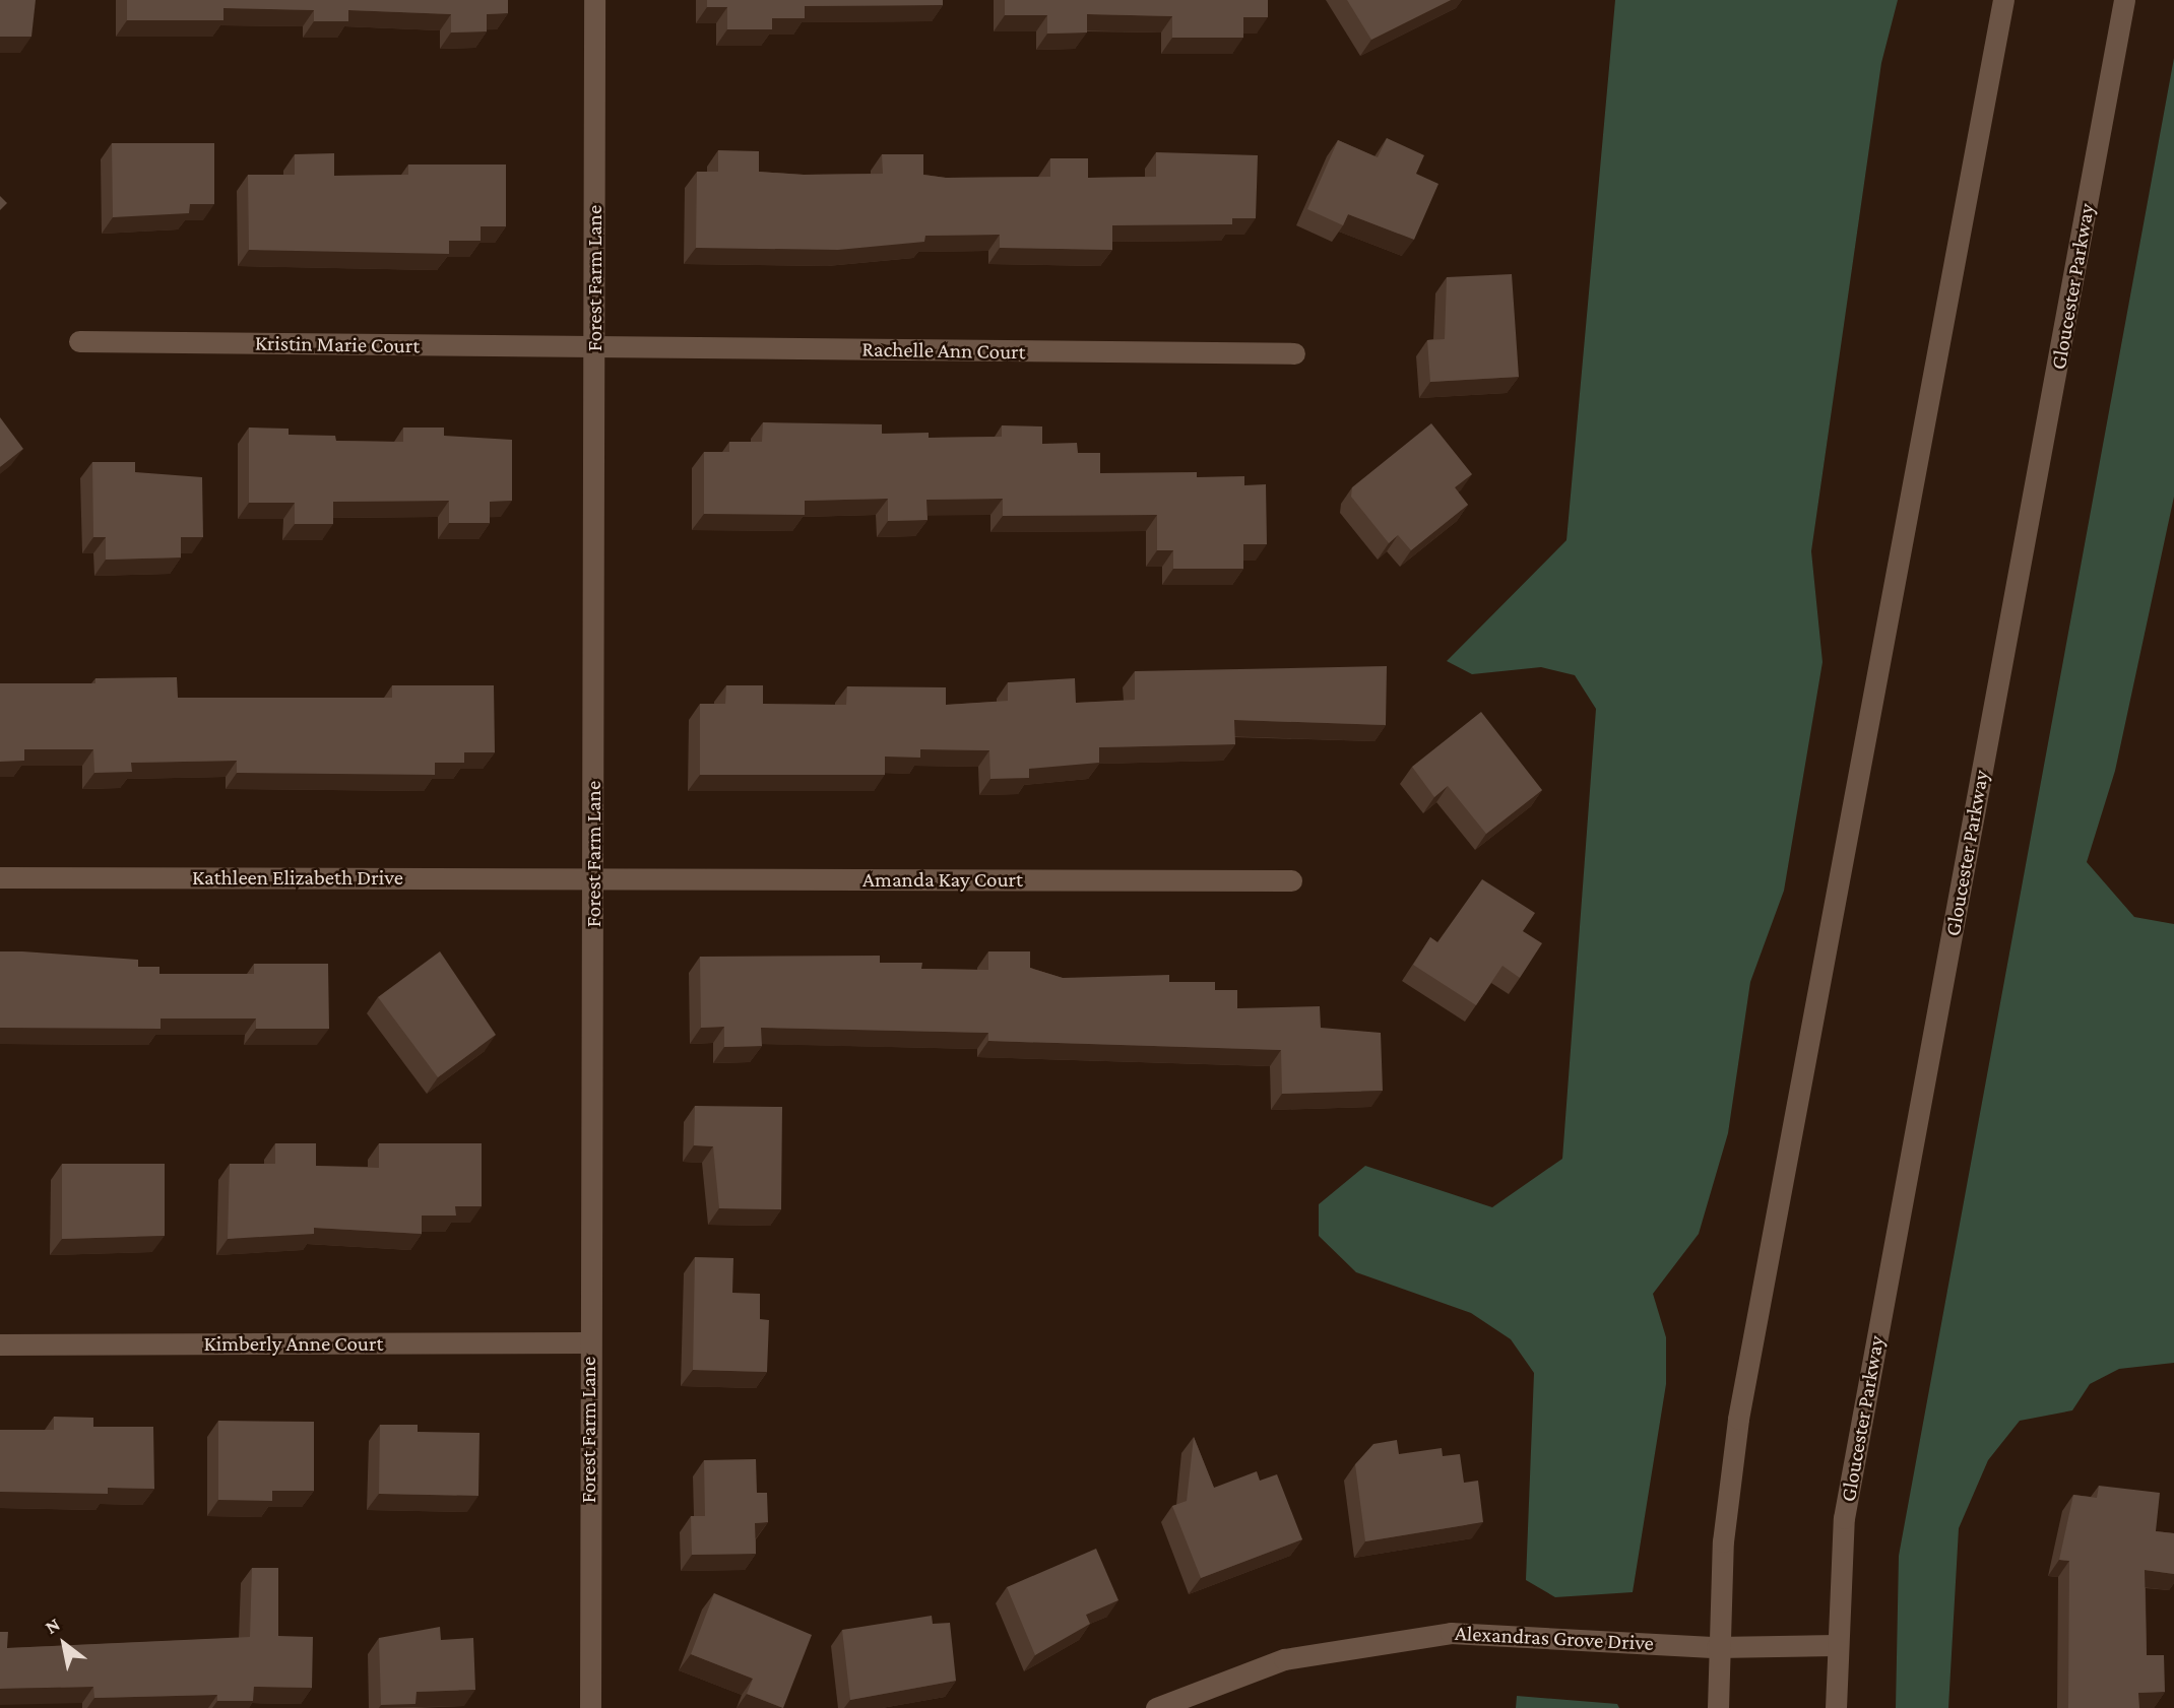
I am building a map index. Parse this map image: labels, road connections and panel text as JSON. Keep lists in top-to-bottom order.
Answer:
{
  "streets": {
    "street": [
      "Forest Farm Lane",
      "Gloucester Parkway",
      "Kristin Marie Court",
      "Rachelle Ann Court",
      "Kathleen Elizabeth Drive",
      "Amanda Kay Court",
      "Kimberly Anne Court",
      "Alexandras Grove Drive"
    ]
  },
  "crossings": [
    ["Forest Farm Lane", "Kristin Marie Court"],
    ["Forest Farm Lane", "Rachelle Ann Court"],
    ["Forest Farm Lane", "Kathleen Elizabeth Drive"],
    ["Forest Farm Lane", "Amanda Kay Court"],
    ["Forest Farm Lane", "Kimberly Anne Court"],
    ["Gloucester Parkway", "Alexandras Grove Drive"],
    ["Kristin Marie Court", "Rachelle Ann Court"],
    ["Kathleen Elizabeth Drive", "Amanda Kay Court"]
  ],
  "north": "top left"
}
